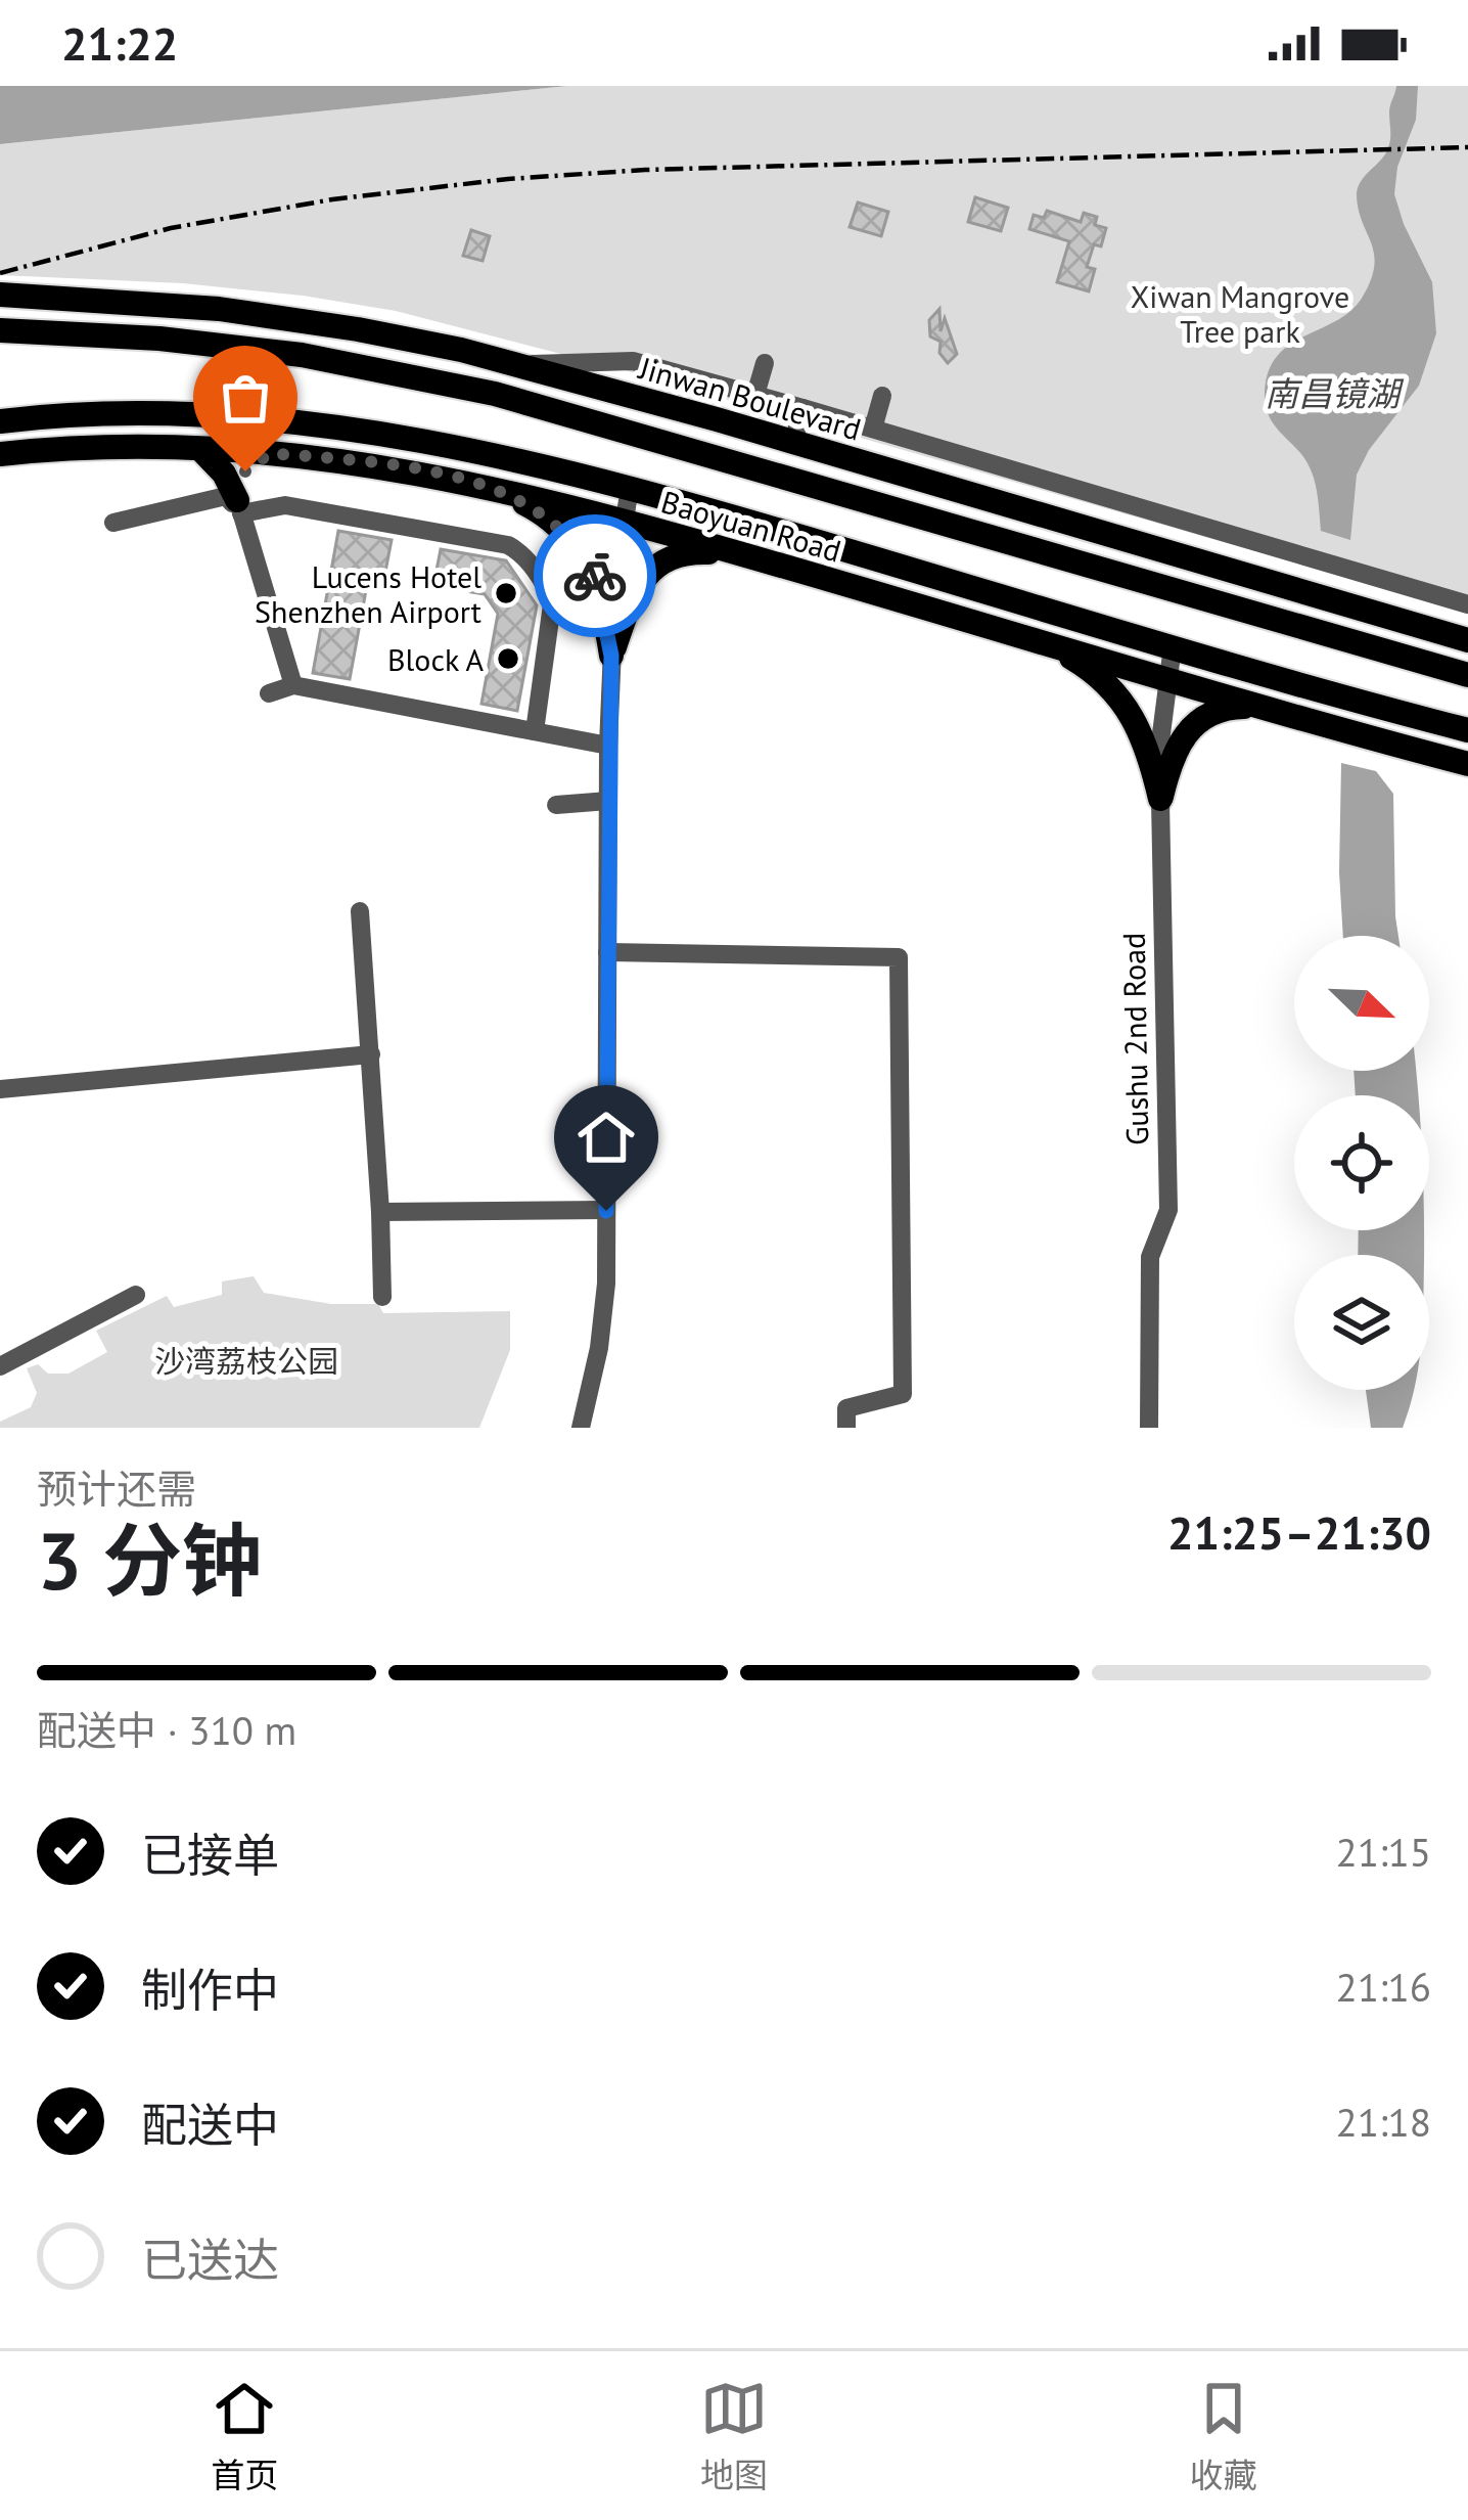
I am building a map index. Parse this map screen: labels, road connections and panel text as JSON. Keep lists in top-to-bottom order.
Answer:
{
  "streets": {
    "main road": ["Jinwan Boulevard", "Baoyuan Road"],
    "street": ["Gushu 2nd Road"]
  },
  "crossings": [
    ["Baoyuan Road", "Gushu 2nd Road"]
  ],
  "water": ["南昌镜湖"],
  "parks": ["Xiwan Mangrove Tree park", "沙湾荔枝公园"],
  "places": ["Lucens Hotel Shenzhen Airport", "Block A"],
  "north": "bottom right",
  "page": {
    "status": "21:22",
    "heading": ["3 分钟", "预计还需", "21:25–21:30"],
    "bar": "配送中 · 310 m",
    "list": [
      ["已接单", "21:15"],
      ["制作中", "21:16"],
      ["配送中", "21:18"],
      "已送达"
    ],
    "tabs": ["首页", "地图", "收藏"]
  }
}
